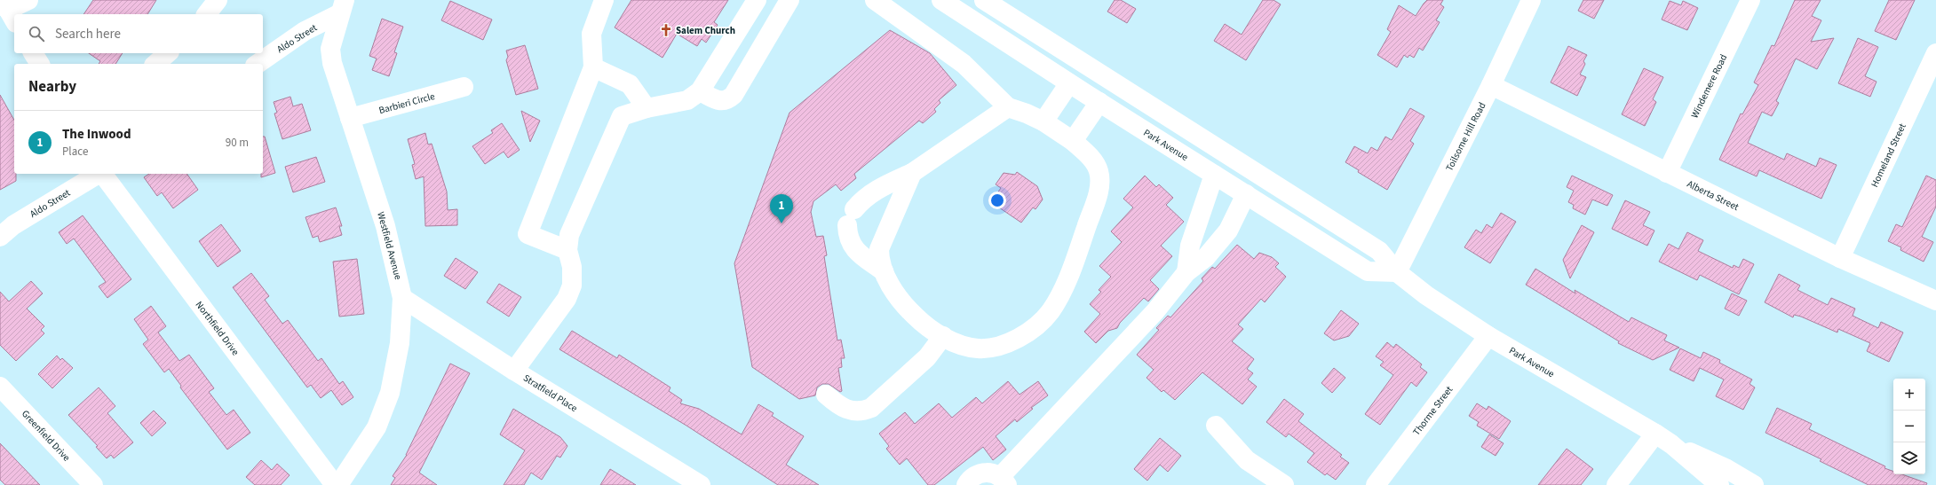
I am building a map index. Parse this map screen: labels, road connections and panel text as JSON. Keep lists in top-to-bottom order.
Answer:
{
  "streets": {
    "street": [
      "Aldo Street",
      "Windemere Road",
      "Barbieri Circle",
      "Toilsome Hill Road",
      "Park Avenue",
      "Homeland Street",
      "Alberta Street",
      "Westfield Avenue",
      "Northfield Drive",
      "Stratfield Place",
      "Thorme Street",
      "Greenfield Drive"
    ]
  },
  "crossings": [
    ["Aldo Street", "Westfield Avenue"],
    ["Windemere Road", "Alberta Street"],
    ["Barbieri Circle", "Westfield Avenue"],
    ["Toilsome Hill Road", "Park Avenue"],
    ["Toilsome Hill Road", "Alberta Street"],
    ["Park Avenue", "Thorme Street"],
    ["Homeland Street", "Alberta Street"],
    ["Westfield Avenue", "Stratfield Place"]
  ],
  "places": {
    "church": ["Salem Church"]
  },
  "page": {
    "search": "Search here",
    "heading": "Nearby",
    "list": [
      {
        "mark": "1",
        "name": "The Inwood",
        "note": "Place",
        "value": "90 m"
      }
    ],
    "pins": "1",
    "map_buttons": ["+", "−"]
  }
}
